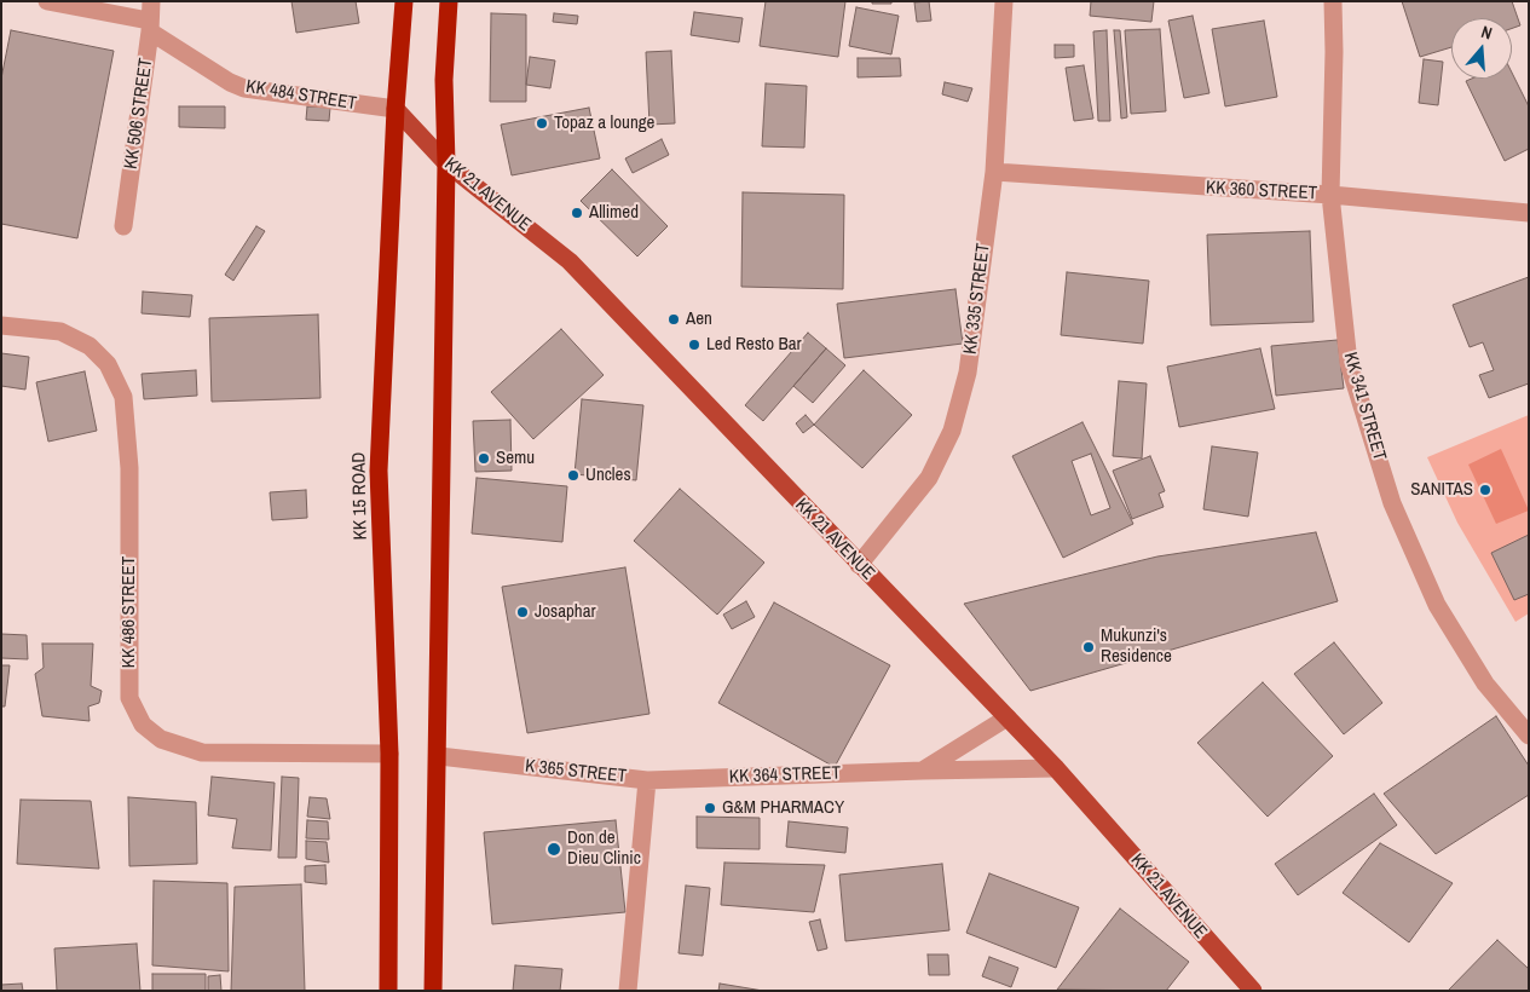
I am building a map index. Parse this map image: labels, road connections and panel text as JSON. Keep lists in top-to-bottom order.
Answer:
{
  "streets": {
    "highway": ["KK 15 ROAD"],
    "main road": ["KK 21 AVENUE"],
    "street": [
      "KK 484 STREET",
      "KK 506 STREET",
      "KK 360 STREET",
      "KK 335 STREET",
      "KK 341 STREET",
      "KK 486 STREET",
      "K 365 STREET",
      "KK 364 STREET"
    ]
  },
  "crossings": [
    ["KK 484 STREET", "KK 506 STREET"],
    ["KK 484 STREET", "KK 21 AVENUE"],
    ["KK 484 STREET", "KK 15 ROAD"],
    ["KK 360 STREET", "KK 335 STREET"],
    ["KK 360 STREET", "KK 341 STREET"],
    ["KK 21 AVENUE", "KK 335 STREET"],
    ["KK 21 AVENUE", "KK 15 ROAD"],
    ["KK 21 AVENUE", "KK 364 STREET"],
    ["KK 15 ROAD", "KK 486 STREET"],
    ["K 365 STREET", "KK 364 STREET"]
  ],
  "places": [
    "Topaz a lounge",
    "Allimed",
    "Aen",
    "Led Resto Bar",
    "Semu",
    "Uncles",
    "SANITAS",
    "Josaphar",
    "Mukunzi's Residence",
    "G&M PHARMACY",
    "Don de Dieu Clinic"
  ],
  "north": "top"
}
